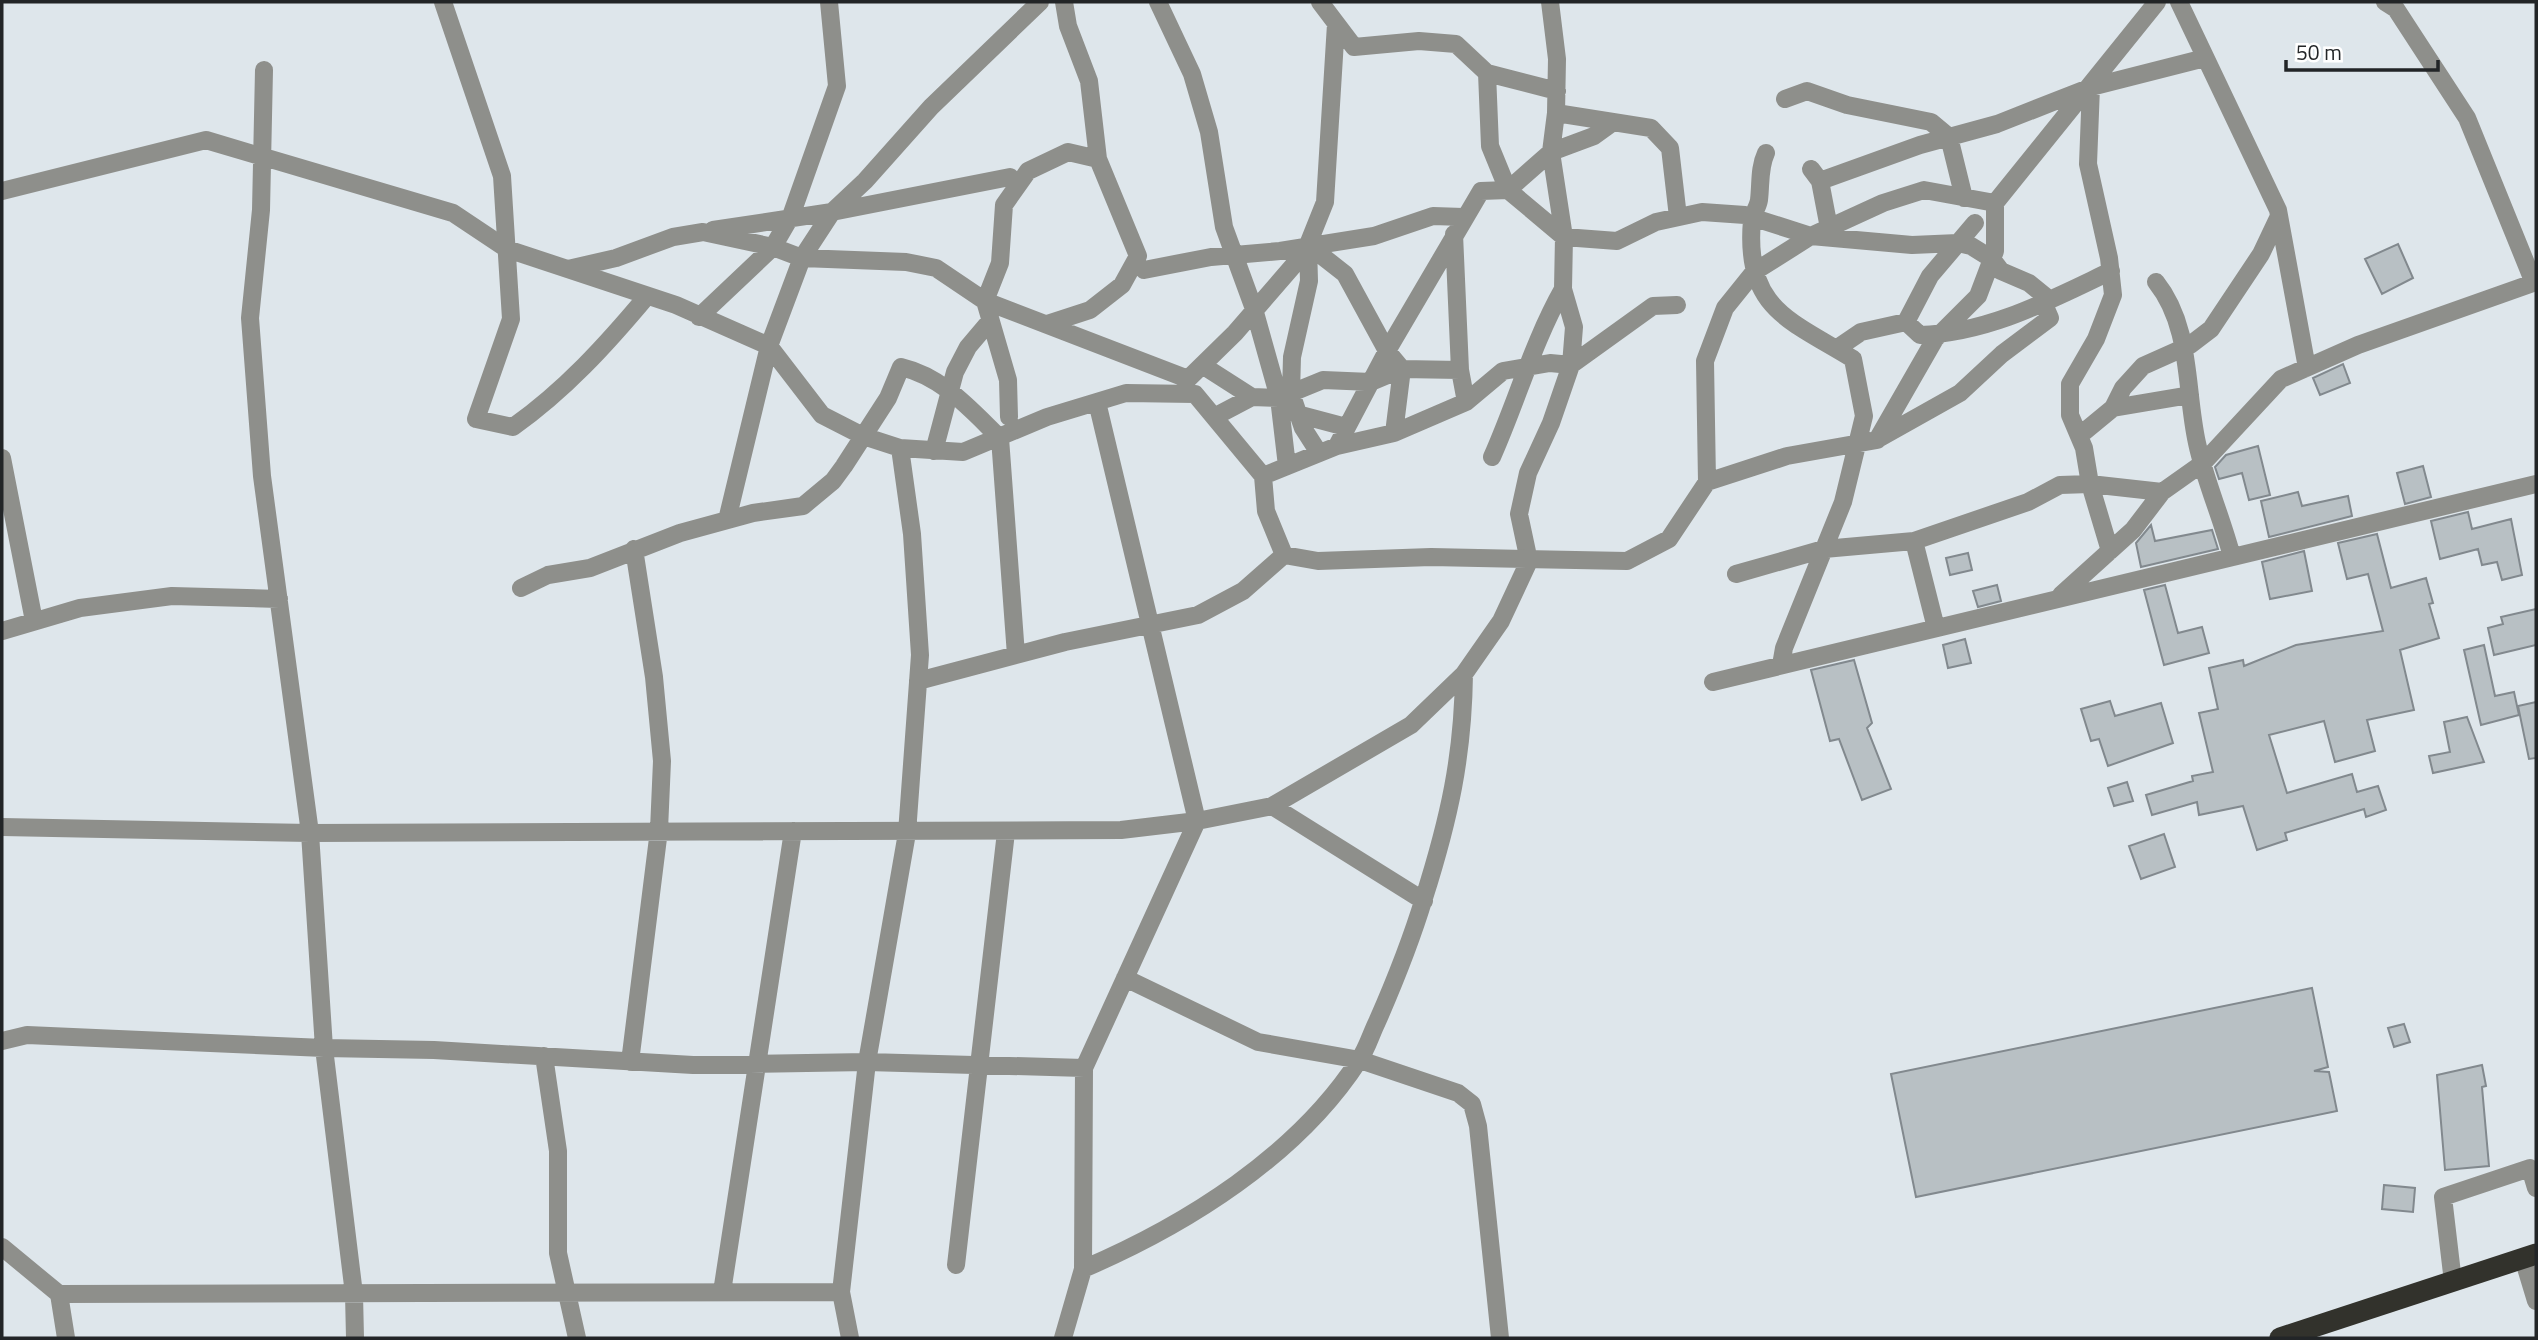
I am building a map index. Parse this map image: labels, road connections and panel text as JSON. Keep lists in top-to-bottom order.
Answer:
{
  "scale_bar": "50 m"
}
